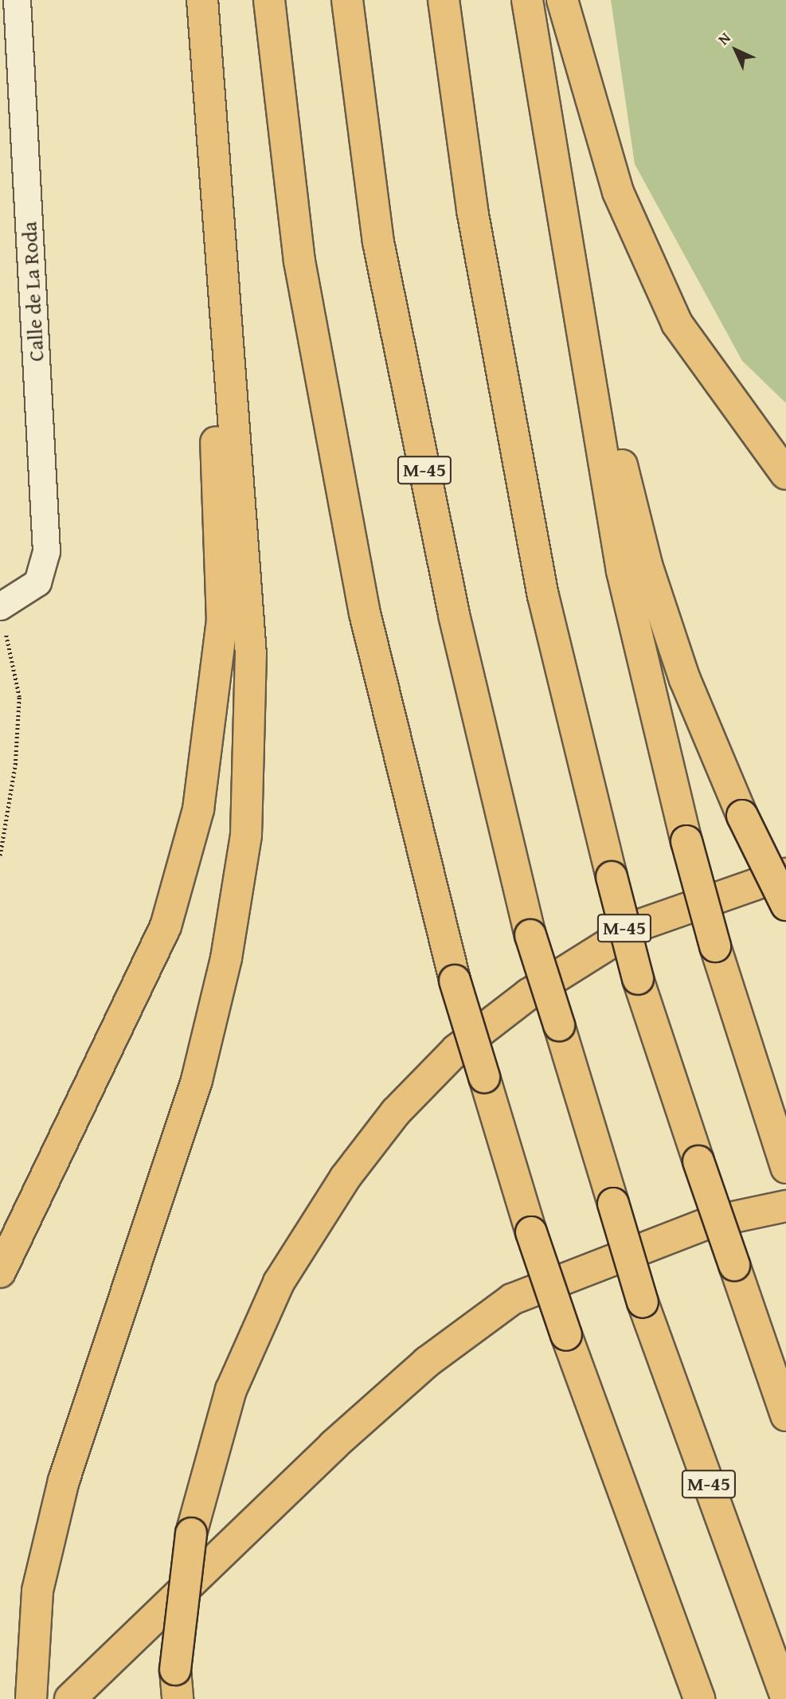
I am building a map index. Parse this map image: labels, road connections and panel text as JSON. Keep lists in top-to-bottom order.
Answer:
{
  "streets": {
    "highway": ["M-45"],
    "street": ["Calle de La Roda"]
  },
  "north": "top left"
}
